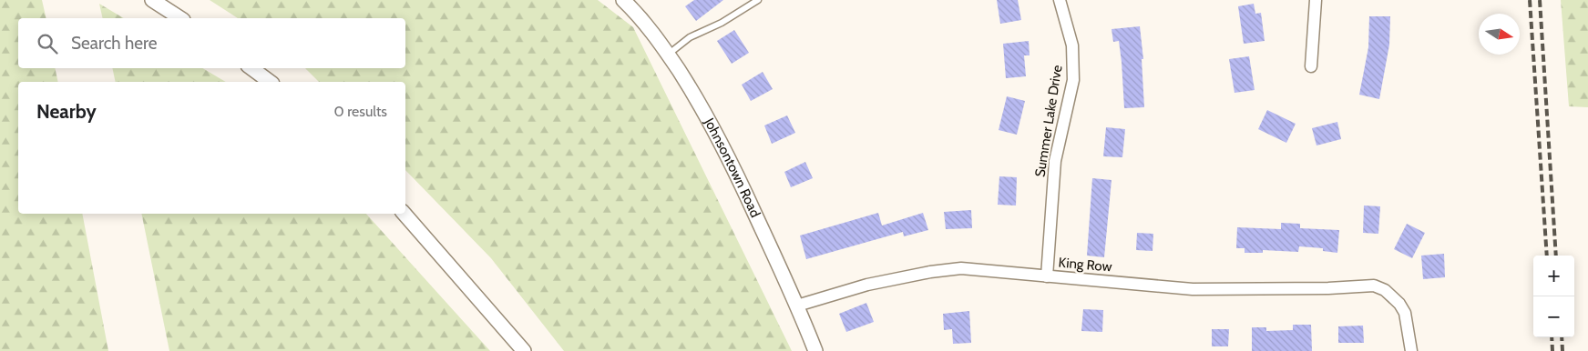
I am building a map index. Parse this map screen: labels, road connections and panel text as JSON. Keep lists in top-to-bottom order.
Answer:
{
  "streets": {
    "street": ["Summer Lake Drive", "Johnsontown Road", "King Row"]
  },
  "crossings": [
    ["Summer Lake Drive", "King Row"],
    ["Johnsontown Road", "King Row"]
  ],
  "north": "right",
  "page": {
    "search": "Search here",
    "heading": ["Nearby", "0 results"],
    "map_buttons": ["+", "−"]
  }
}
